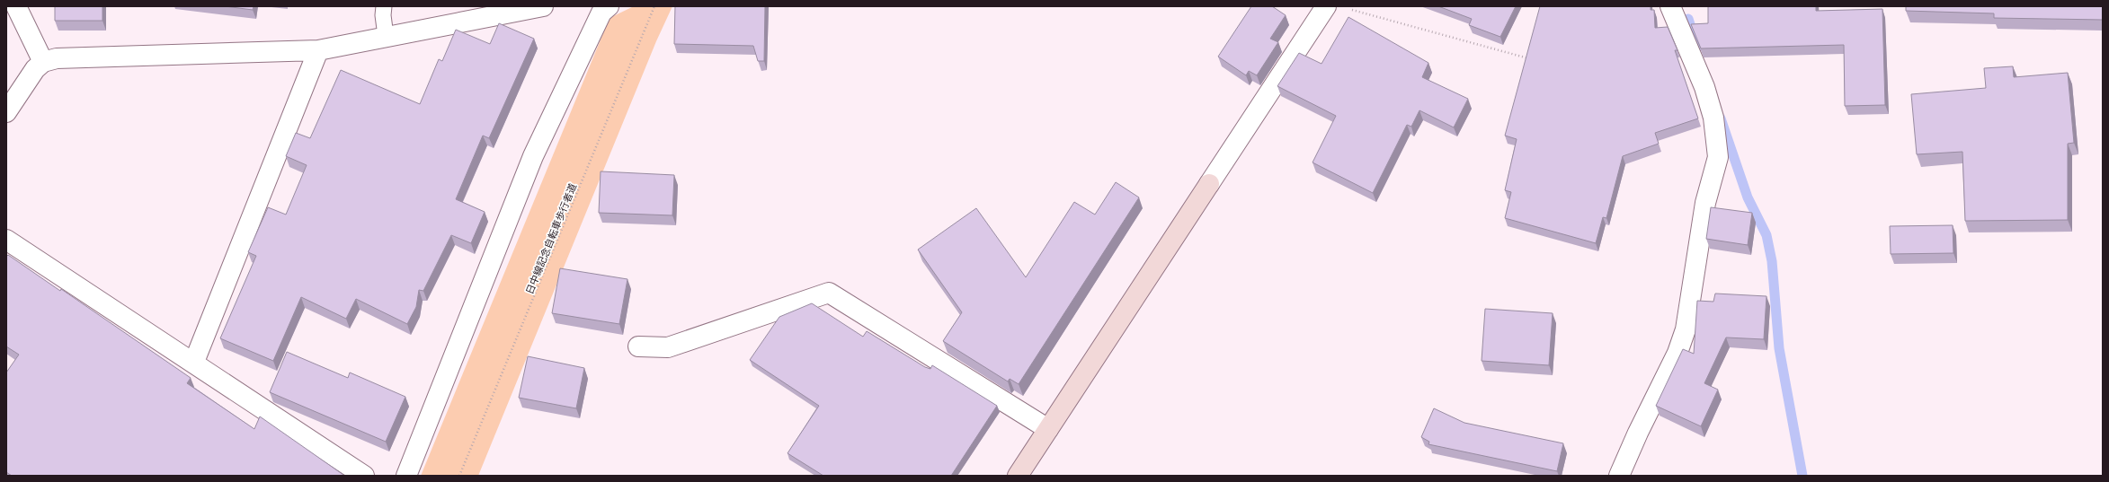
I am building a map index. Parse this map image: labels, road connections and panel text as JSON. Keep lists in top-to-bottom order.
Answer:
{
  "streets": {
    "path": ["日中線記念自転車歩行者道"]
  }
}
